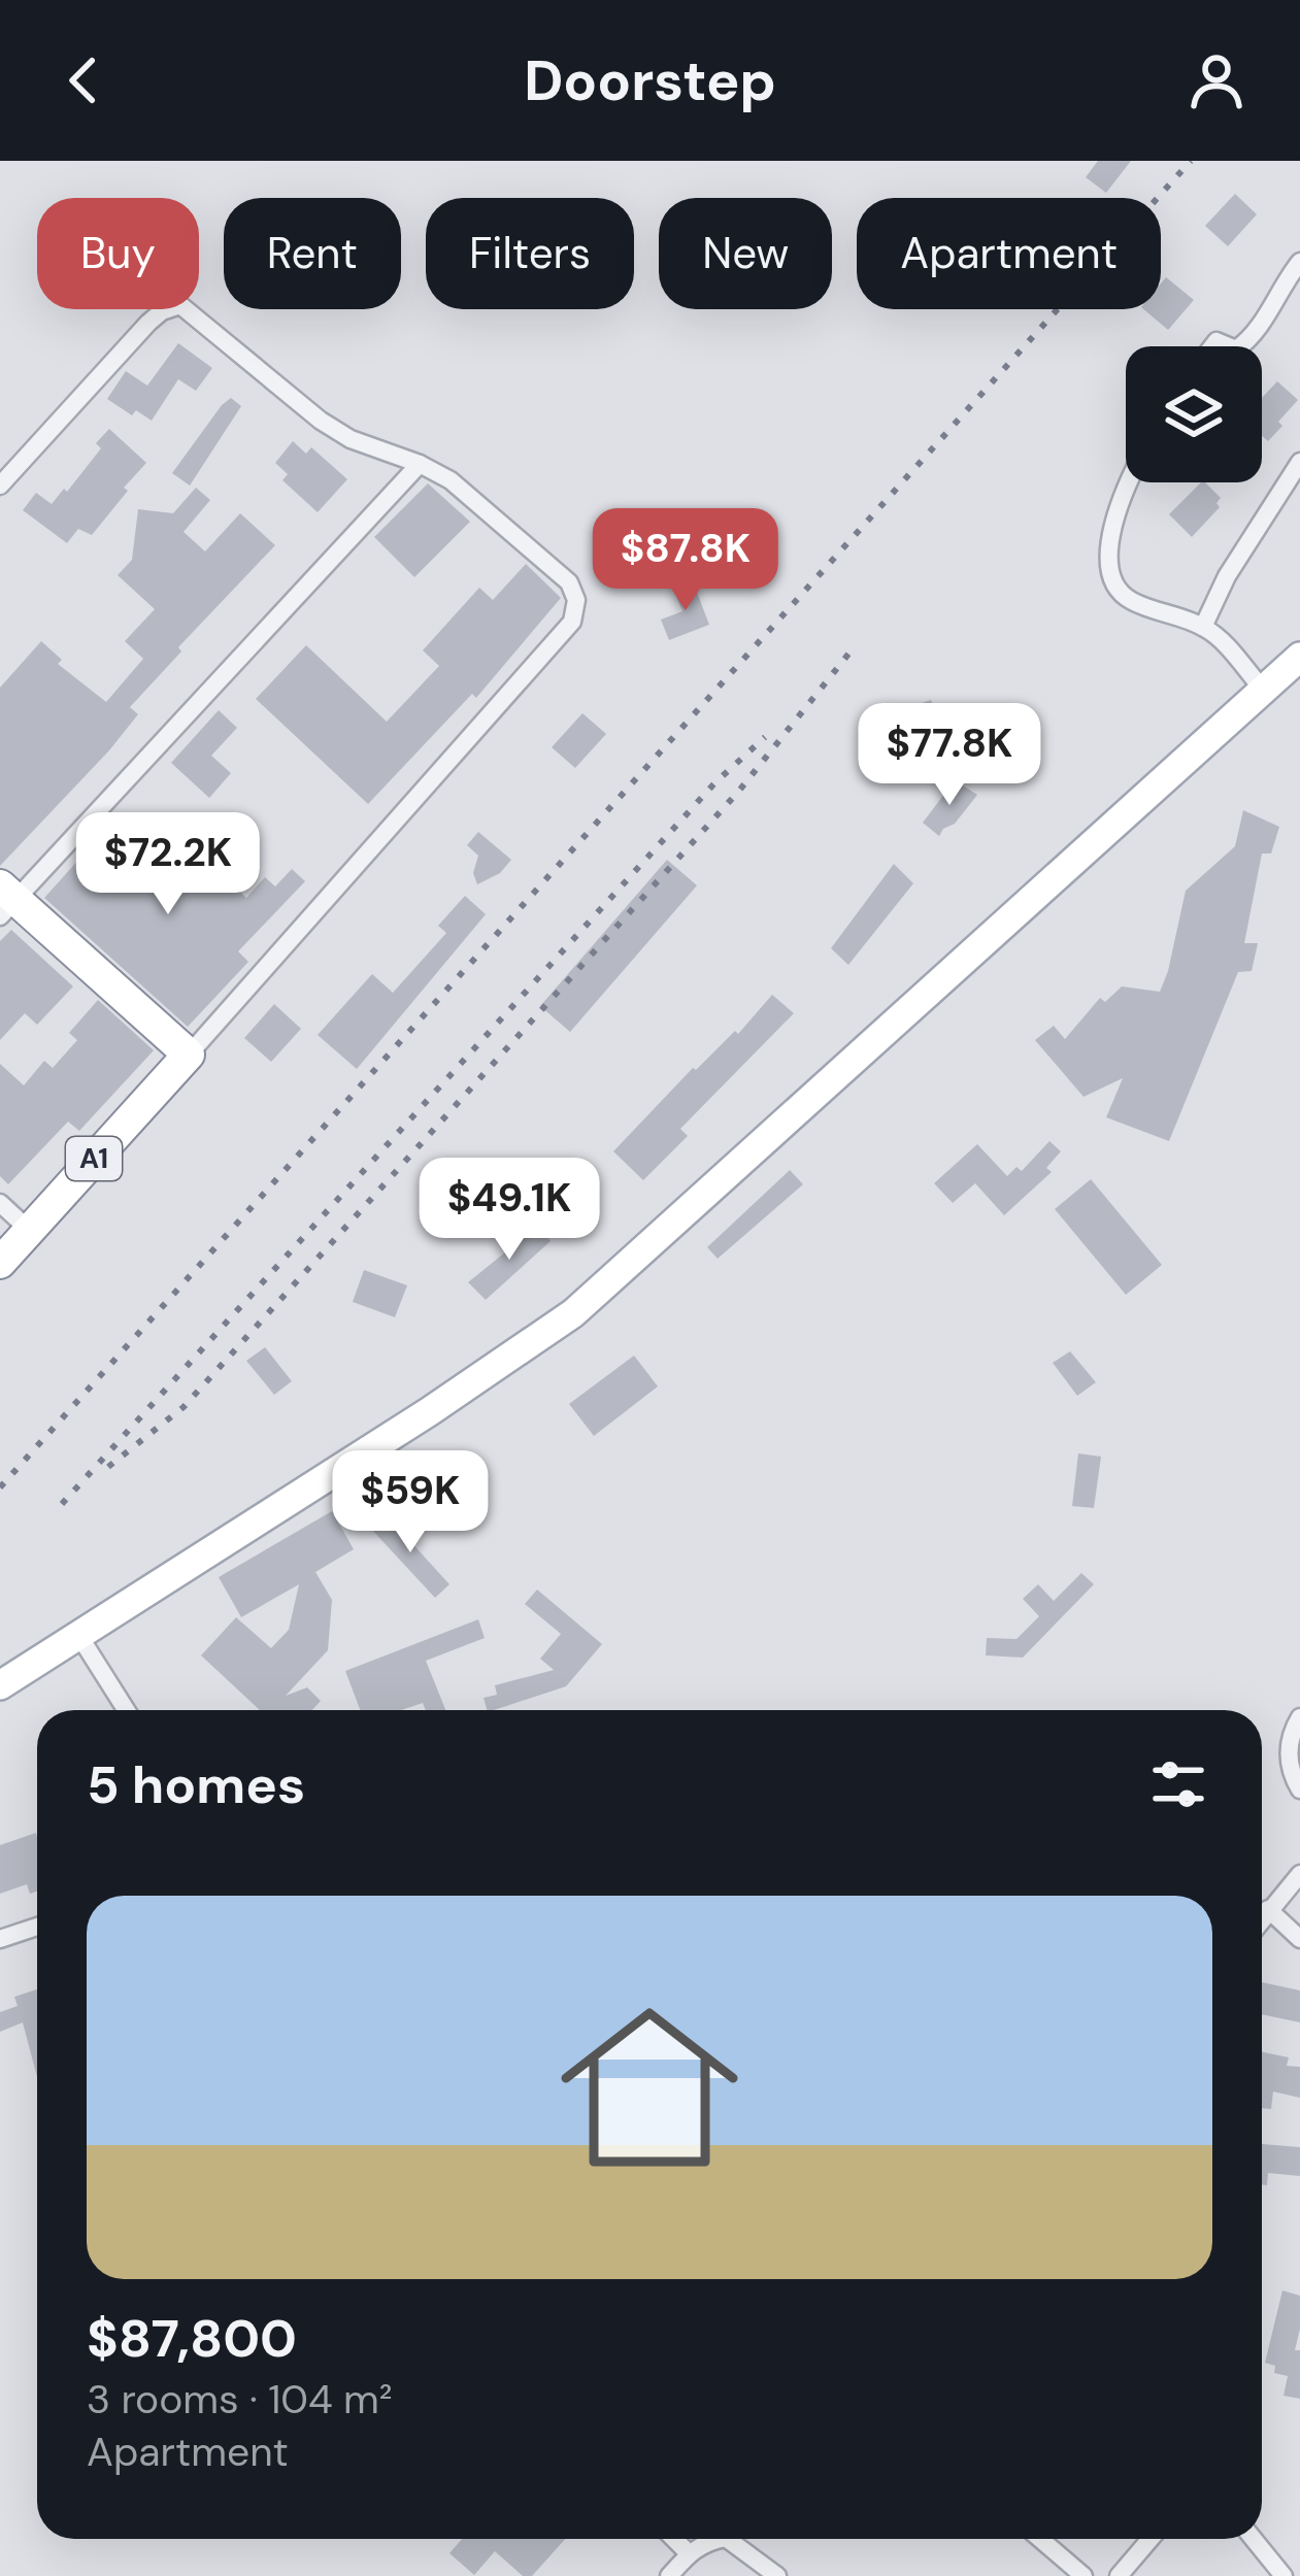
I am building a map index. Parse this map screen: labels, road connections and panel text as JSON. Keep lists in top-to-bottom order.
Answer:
{
  "streets": {
    "highway": ["A1"]
  },
  "page": {
    "header": "Doorstep",
    "chip": [
      "Buy",
      "Rent",
      "Filters",
      "New",
      "Apartment"
    ],
    "price": [
      "$87.8K",
      "$77.8K",
      "$72.2K",
      "$49.1K",
      "$59K"
    ],
    "heading": "5 homes",
    "list": [
      {
        "name": "$87,800",
        "note": "3 rooms · 104 m² · Apartment"
      }
    ]
  }
}
